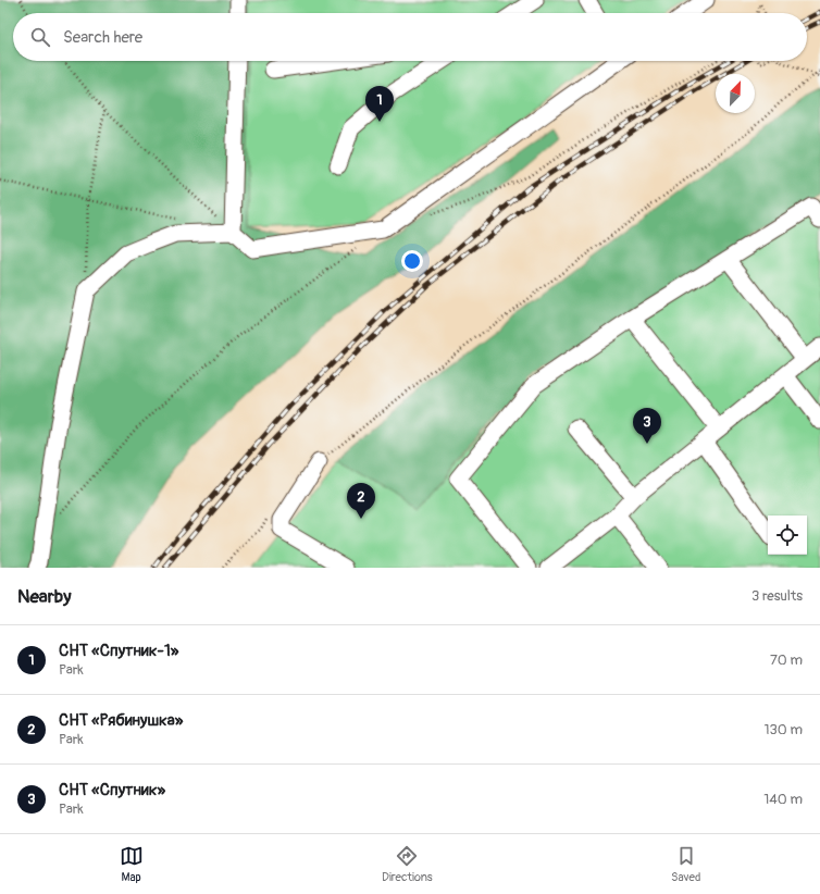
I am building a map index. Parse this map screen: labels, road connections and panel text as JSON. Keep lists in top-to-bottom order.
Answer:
{
  "north": "top right",
  "page": {
    "search": "Search here",
    "pins": ["1", "3", "2"],
    "heading": ["Nearby", "3 results"],
    "list": [
      {
        "mark": "1",
        "name": "СНТ «Спутник-1»",
        "note": "Park",
        "value": "70 m"
      },
      {
        "mark": "2",
        "name": "СНТ «Рябинушка»",
        "note": "Park",
        "value": "130 m"
      },
      {
        "mark": "3",
        "name": "СНТ «Спутник»",
        "note": "Park",
        "value": "140 m"
      }
    ],
    "nav": ["Map", "Directions", "Saved"]
  }
}
